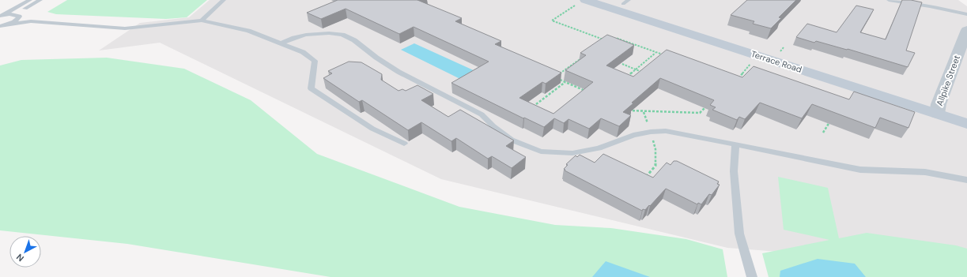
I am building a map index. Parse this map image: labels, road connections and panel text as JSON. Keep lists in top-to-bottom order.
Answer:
{
  "streets": {
    "street": ["Terrace Road", "Allpike Street"]
  },
  "crossings": [
    ["Terrace Road", "Allpike Street"]
  ],
  "north": "bottom left"
}
